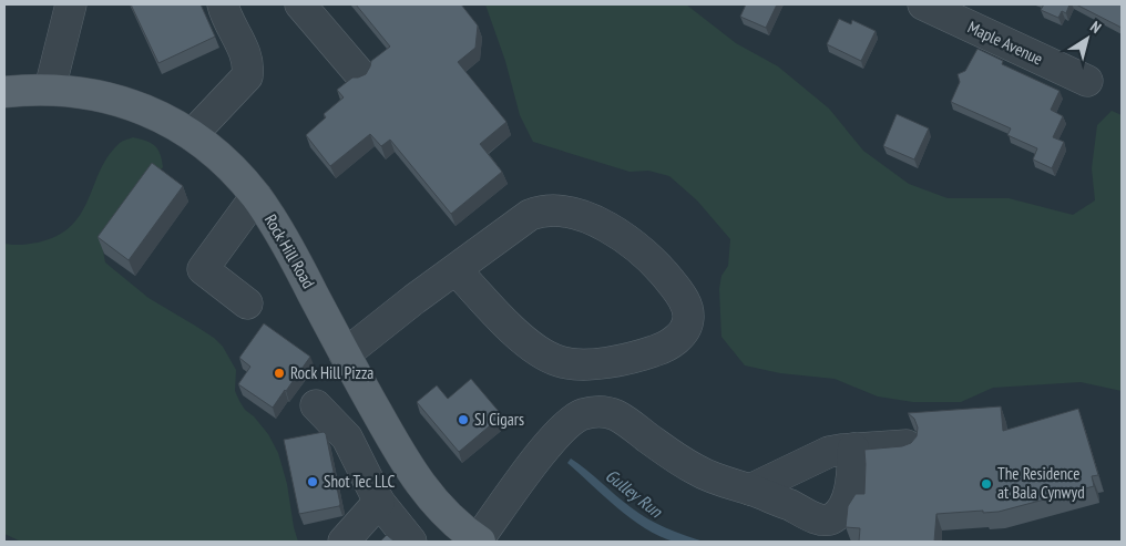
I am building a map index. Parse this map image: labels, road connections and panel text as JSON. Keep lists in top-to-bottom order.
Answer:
{
  "streets": {
    "main road": ["Rock Hill Road"],
    "street": ["Maple Avenue"]
  },
  "water": ["Gulley Run"],
  "places": [
    "Rock Hill Pizza",
    "SJ Cigars",
    "Shot Tec LLC",
    "The Residence at Bala Cynwyd"
  ],
  "north": "top right"
}
